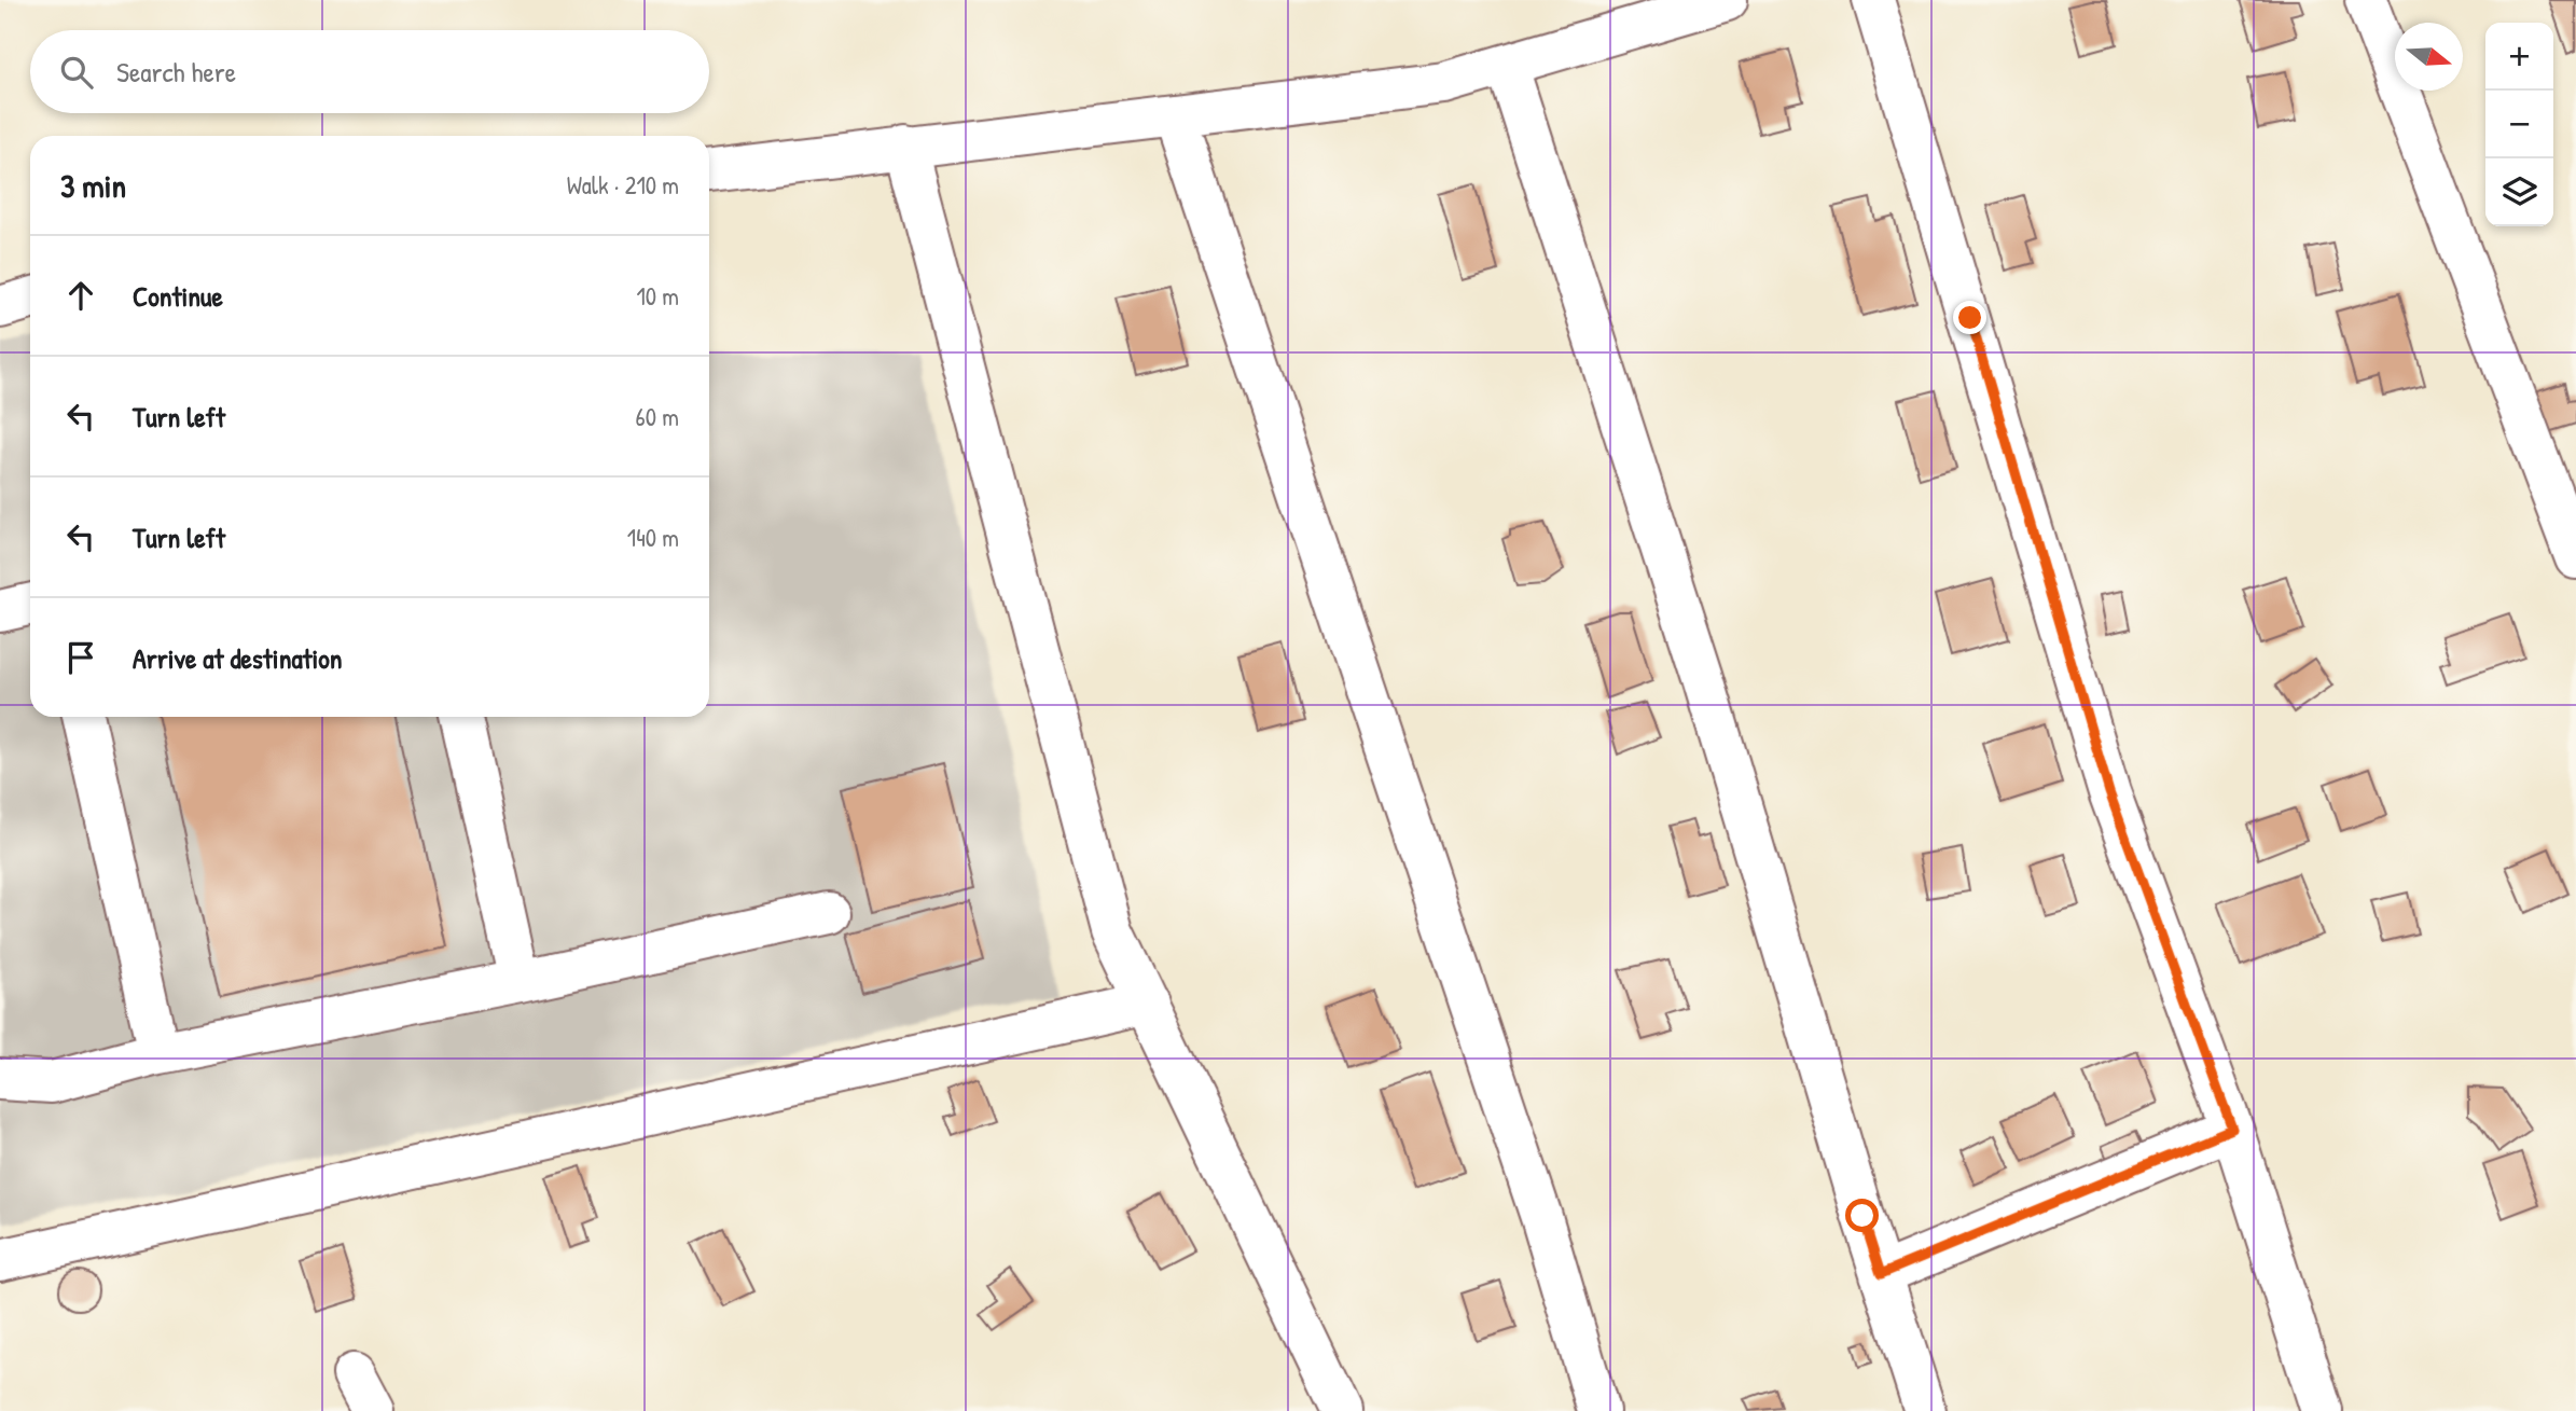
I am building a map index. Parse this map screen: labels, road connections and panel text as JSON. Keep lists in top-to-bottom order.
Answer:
{
  "north": "right",
  "page": {
    "map_buttons": ["+", "−"],
    "search": "Search here",
    "heading": ["3 min", "Walk · 210 m"],
    "list": [
      ["Continue", "10 m"],
      ["Turn left", "60 m"],
      ["Turn left", "140 m"],
      "Arrive at destination"
    ]
  }
}
